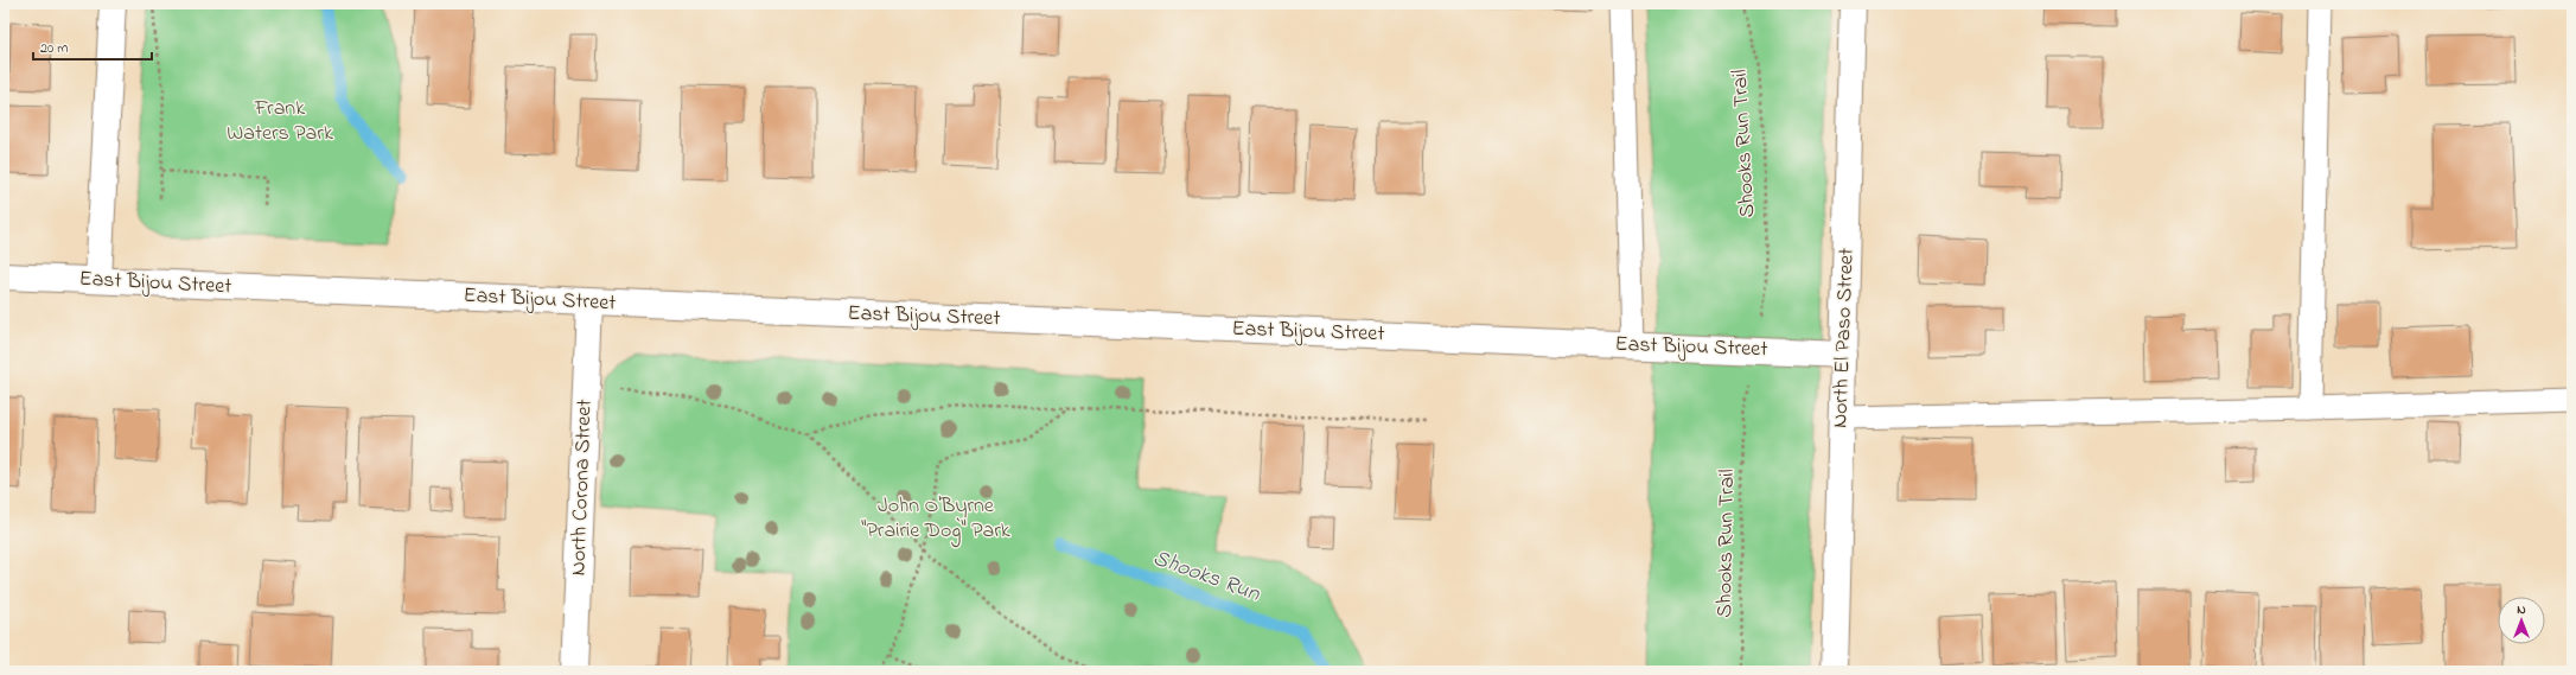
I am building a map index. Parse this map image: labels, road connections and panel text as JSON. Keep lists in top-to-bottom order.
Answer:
{
  "streets": {
    "street": ["East Bijou Street", "North El Paso Street", "North Corona Street"],
    "path": ["Shooks Run Trail"]
  },
  "crossings": [
    ["East Bijou Street", "North El Paso Street"],
    ["East Bijou Street", "North Corona Street"]
  ],
  "water": ["Shooks Run"],
  "parks": ["Frank Waters Park", "John O'Byrne \"Prairie Dog\" Park"],
  "scale_bar": "20 m",
  "north": "top"
}
